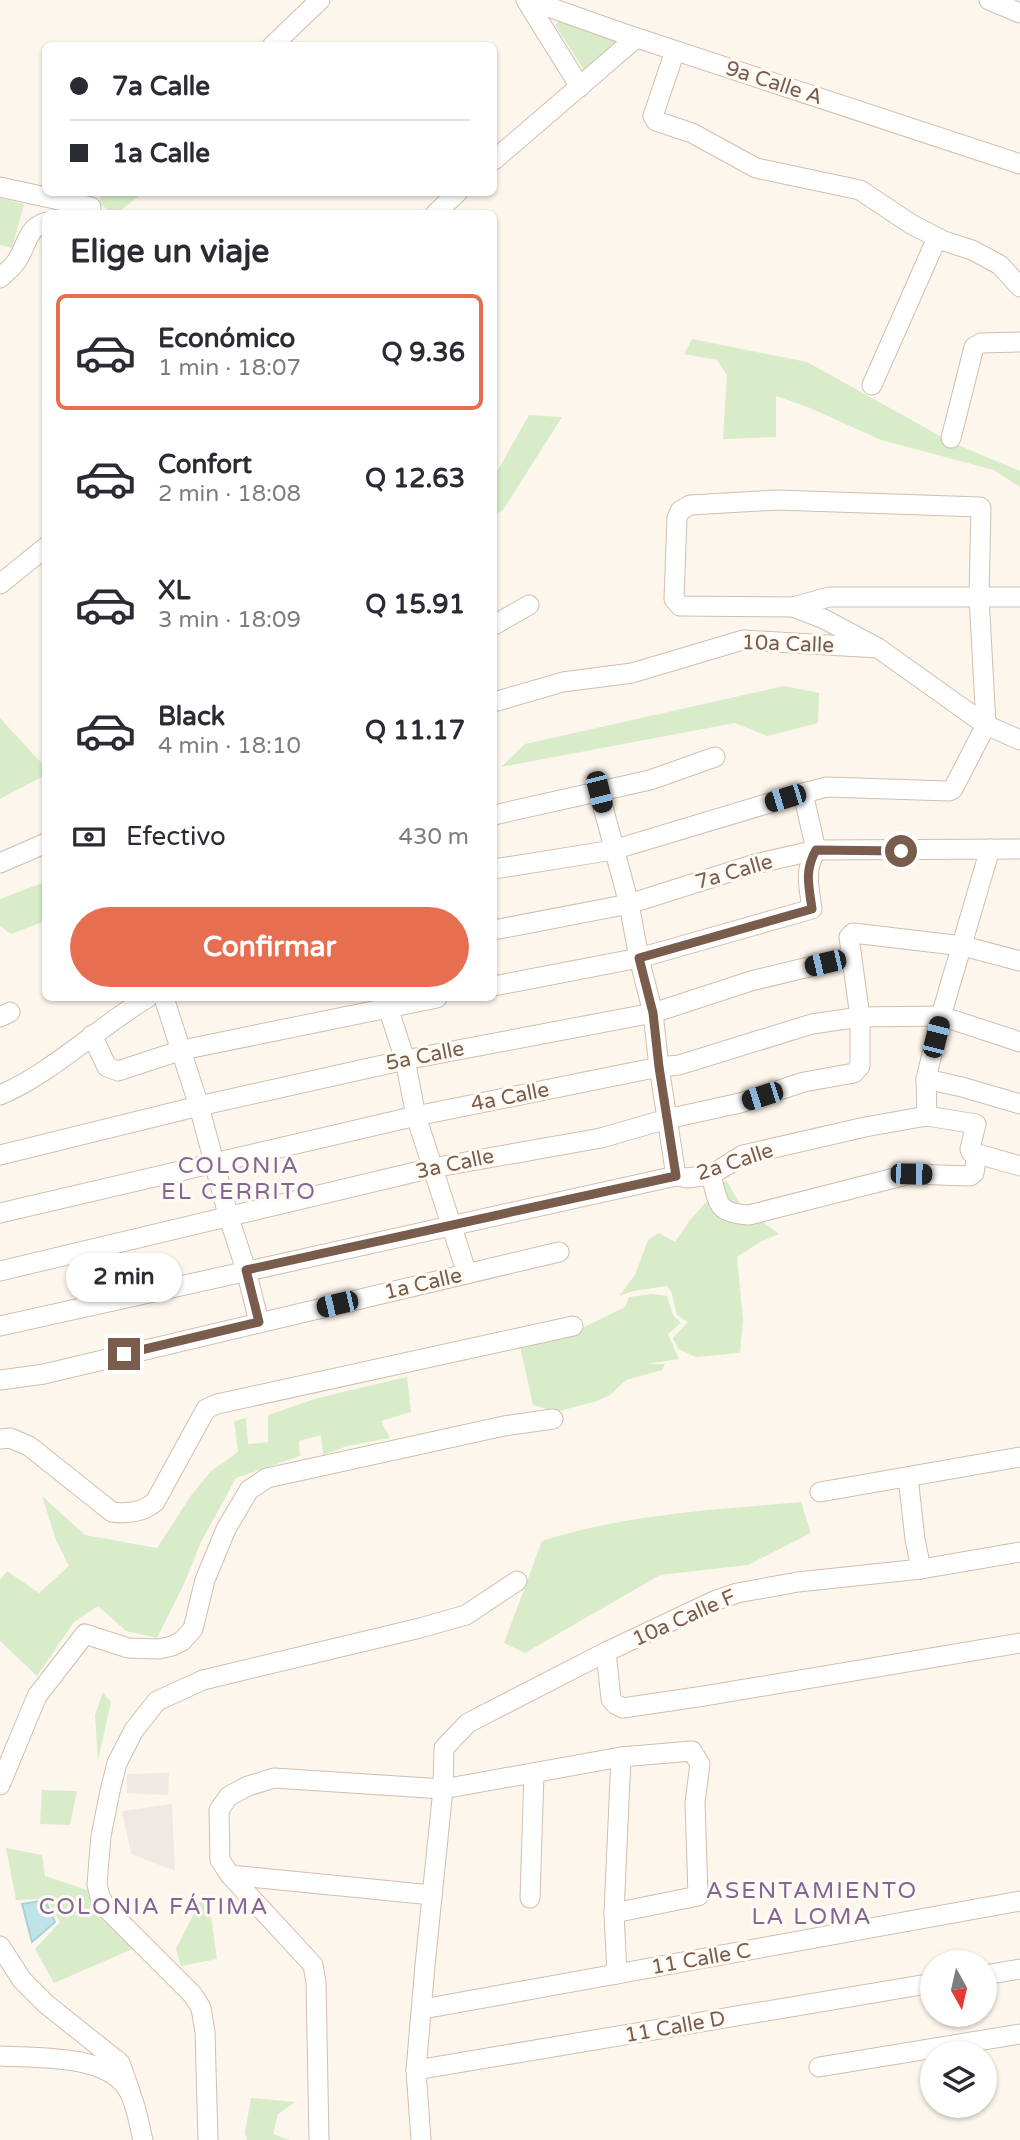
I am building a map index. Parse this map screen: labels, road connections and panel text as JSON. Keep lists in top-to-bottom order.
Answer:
{
  "streets": {
    "street": [
      "9a Calle A",
      "10a Calle",
      "7a Calle",
      "5a Calle",
      "4a Calle",
      "2a Calle",
      "3a Calle",
      "1a Calle",
      "10a Calle F",
      "11 Calle C",
      "11 Calle D"
    ]
  },
  "crossings": [
    ["4a Calle", "3a Calle"]
  ],
  "districts": ["COLONIA EL CERRITO", "ASENTAMIENTO LA LOMA", "COLONIA FÁTIMA"],
  "north": "bottom",
  "page": {
    "banner": ["7a Calle", "1a Calle"],
    "heading": "Elige un viaje",
    "list": [
      {
        "name": "Económico",
        "note": "1 min · 18:07",
        "value": "Q 9.36"
      },
      {
        "name": "Confort",
        "note": "2 min · 18:08",
        "value": "Q 12.63"
      },
      {
        "name": "XL",
        "note": "3 min · 18:09",
        "value": "Q 15.91"
      },
      {
        "name": "Black",
        "note": "4 min · 18:10",
        "value": "Q 11.17"
      }
    ],
    "pay": ["Efectivo", "430 m"],
    "buttons": "Confirmar",
    "bubble": "2 min"
  }
}
